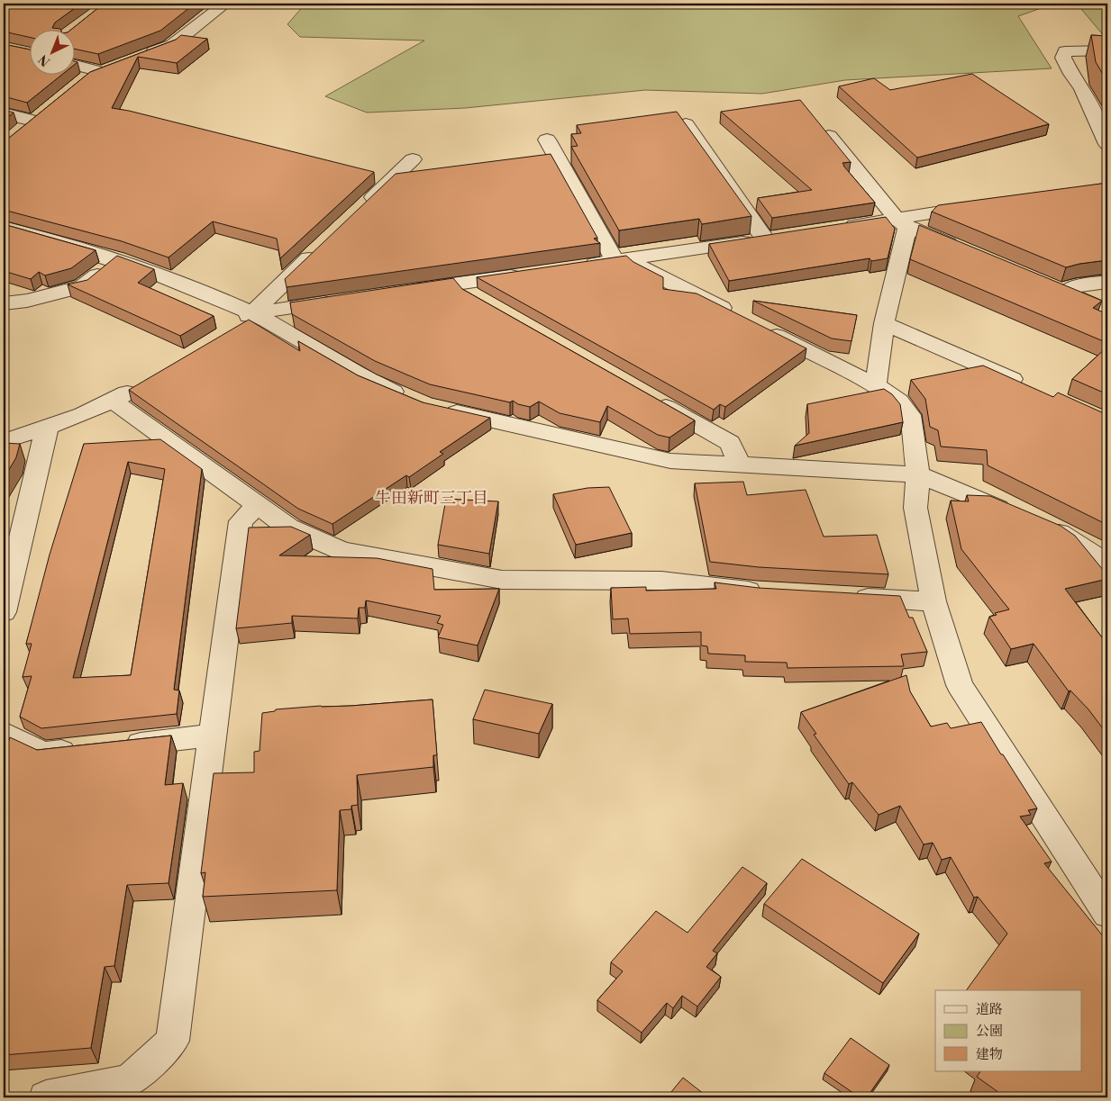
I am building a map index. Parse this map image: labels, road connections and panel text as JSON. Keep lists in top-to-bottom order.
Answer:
{
  "districts": ["牛田新町三丁目"],
  "legend": ["道路", "公園", "建物"],
  "north": "bottom left"
}
